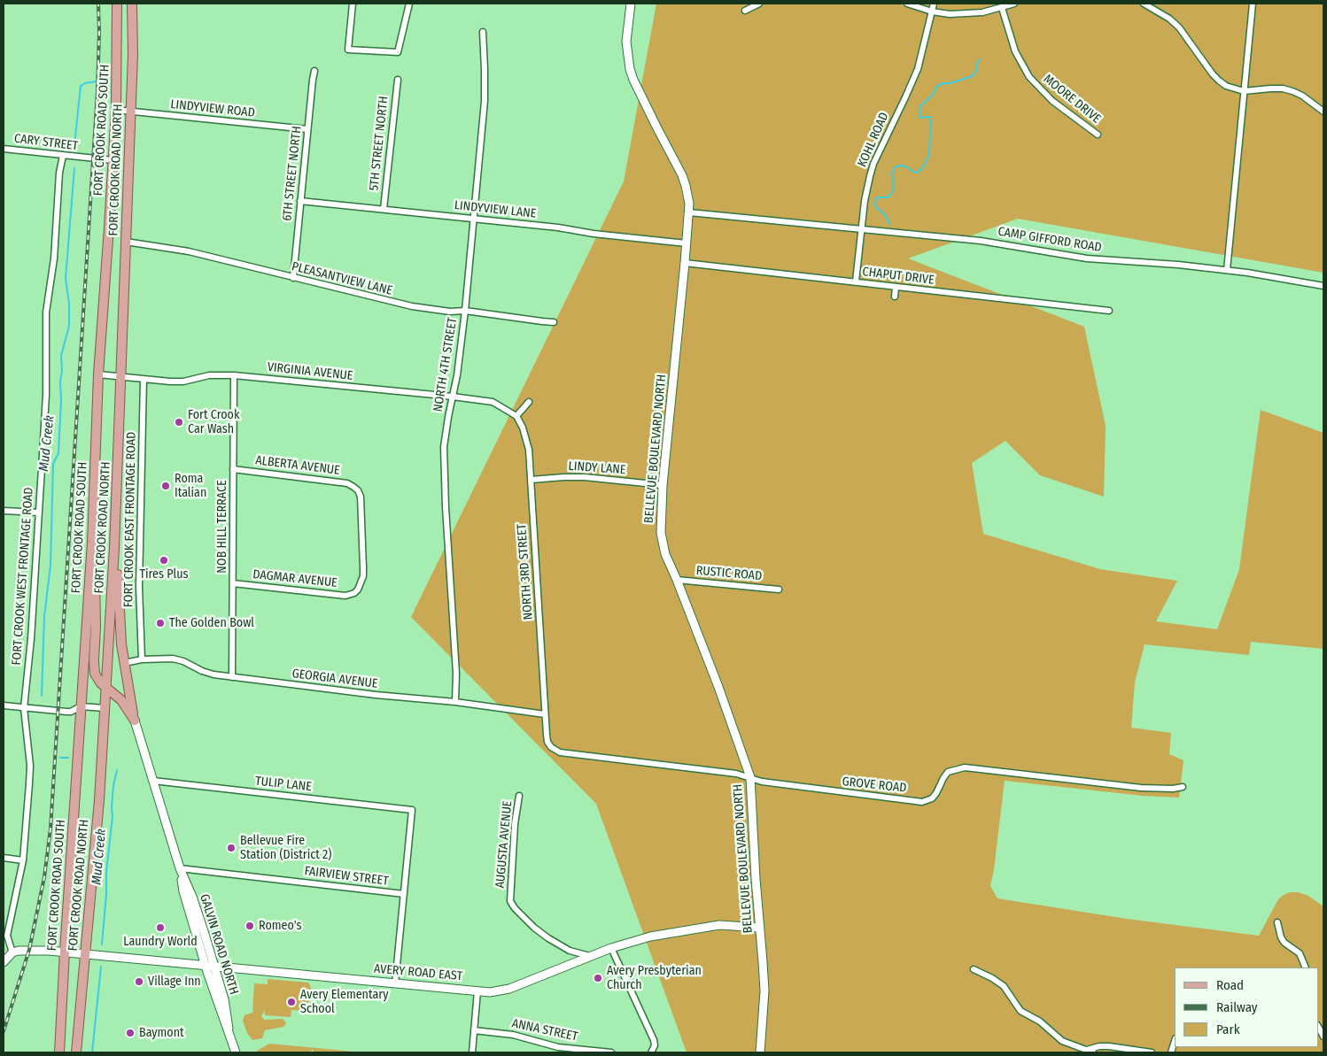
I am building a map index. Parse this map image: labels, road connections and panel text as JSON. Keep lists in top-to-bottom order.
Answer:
{
  "streets": {
    "main road": [
      "FORT CROOK ROAD SOUTH",
      "FORT CROOK ROAD NORTH",
      "BELLEVUE BOULEVARD NORTH",
      "GALVIN ROAD NORTH",
      "AVERY ROAD EAST"
    ],
    "street": [
      "MOORE DRIVE",
      "LINDYVIEW ROAD",
      "KOHL ROAD",
      "CARY STREET",
      "5TH STREET NORTH",
      "6TH STREET NORTH",
      "LINDYVIEW LANE",
      "CAMP GIFFORD ROAD",
      "CHAPUT DRIVE",
      "PLEASANTVIEW LANE",
      "NORTH 4TH STREET",
      "VIRGINIA AVENUE",
      "ALBERTA AVENUE",
      "LINDY LANE",
      "FORT CROOK EAST FRONTAGE ROAD",
      "NOB HILL TERRACE",
      "NORTH 3RD STREET",
      "RUSTIC ROAD",
      "FORT CROOK WEST FRONTAGE ROAD",
      "DAGMAR AVENUE",
      "GEORGIA AVENUE",
      "TULIP LANE",
      "GROVE ROAD",
      "AUGUSTA AVENUE",
      "FAIRVIEW STREET",
      "ANNA STREET"
    ]
  },
  "crossings": [
    ["LINDYVIEW ROAD", "FORT CROOK ROAD SOUTH"],
    ["LINDYVIEW ROAD", "FORT CROOK ROAD NORTH"],
    ["LINDYVIEW ROAD", "6TH STREET NORTH"],
    ["FORT CROOK ROAD SOUTH", "CARY STREET"],
    ["FORT CROOK ROAD SOUTH", "VIRGINIA AVENUE"],
    ["FORT CROOK ROAD SOUTH", "AVERY ROAD EAST"],
    ["KOHL ROAD", "CAMP GIFFORD ROAD"],
    ["KOHL ROAD", "CHAPUT DRIVE"],
    ["CARY STREET", "FORT CROOK WEST FRONTAGE ROAD"],
    ["5TH STREET NORTH", "LINDYVIEW LANE"],
    ["FORT CROOK ROAD NORTH", "PLEASANTVIEW LANE"],
    ["FORT CROOK ROAD NORTH", "VIRGINIA AVENUE"],
    ["FORT CROOK ROAD NORTH", "AVERY ROAD EAST"],
    ["6TH STREET NORTH", "LINDYVIEW LANE"],
    ["6TH STREET NORTH", "PLEASANTVIEW LANE"],
    ["LINDYVIEW LANE", "NORTH 4TH STREET"],
    ["LINDYVIEW LANE", "BELLEVUE BOULEVARD NORTH"],
    ["CAMP GIFFORD ROAD", "BELLEVUE BOULEVARD NORTH"],
    ["CHAPUT DRIVE", "BELLEVUE BOULEVARD NORTH"],
    ["PLEASANTVIEW LANE", "NORTH 4TH STREET"],
    ["NORTH 4TH STREET", "VIRGINIA AVENUE"],
    ["NORTH 4TH STREET", "GEORGIA AVENUE"],
    ["VIRGINIA AVENUE", "FORT CROOK EAST FRONTAGE ROAD"],
    ["VIRGINIA AVENUE", "NOB HILL TERRACE"],
    ["VIRGINIA AVENUE", "NORTH 3RD STREET"],
    ["BELLEVUE BOULEVARD NORTH", "LINDY LANE"],
    ["BELLEVUE BOULEVARD NORTH", "RUSTIC ROAD"],
    ["BELLEVUE BOULEVARD NORTH", "GROVE ROAD"],
    ["BELLEVUE BOULEVARD NORTH", "AVERY ROAD EAST"],
    ["ALBERTA AVENUE", "NOB HILL TERRACE"],
    ["ALBERTA AVENUE", "DAGMAR AVENUE"],
    ["LINDY LANE", "NORTH 3RD STREET"],
    ["FORT CROOK EAST FRONTAGE ROAD", "GEORGIA AVENUE"],
    ["NOB HILL TERRACE", "DAGMAR AVENUE"],
    ["NOB HILL TERRACE", "GEORGIA AVENUE"],
    ["NORTH 3RD STREET", "GEORGIA AVENUE"],
    ["NORTH 3RD STREET", "GROVE ROAD"],
    ["FORT CROOK WEST FRONTAGE ROAD", "AVERY ROAD EAST"],
    ["TULIP LANE", "FAIRVIEW STREET"],
    ["TULIP LANE", "GALVIN ROAD NORTH"],
    ["AUGUSTA AVENUE", "AVERY ROAD EAST"],
    ["FAIRVIEW STREET", "GALVIN ROAD NORTH"],
    ["GALVIN ROAD NORTH", "AVERY ROAD EAST"]
  ],
  "water": ["Mud Creek"],
  "places": [
    "Fort Crook Car Wash",
    "Roma Italian",
    "Tires Plus",
    "The Golden Bowl",
    "Bellevue Fire Station (District 2)",
    "Romeo's",
    "Laundry World",
    "Avery Presbyterian Church",
    "Village Inn",
    "Avery Elementary School",
    "Baymont"
  ],
  "legend": ["Road", "Railway", "Park"]
}
